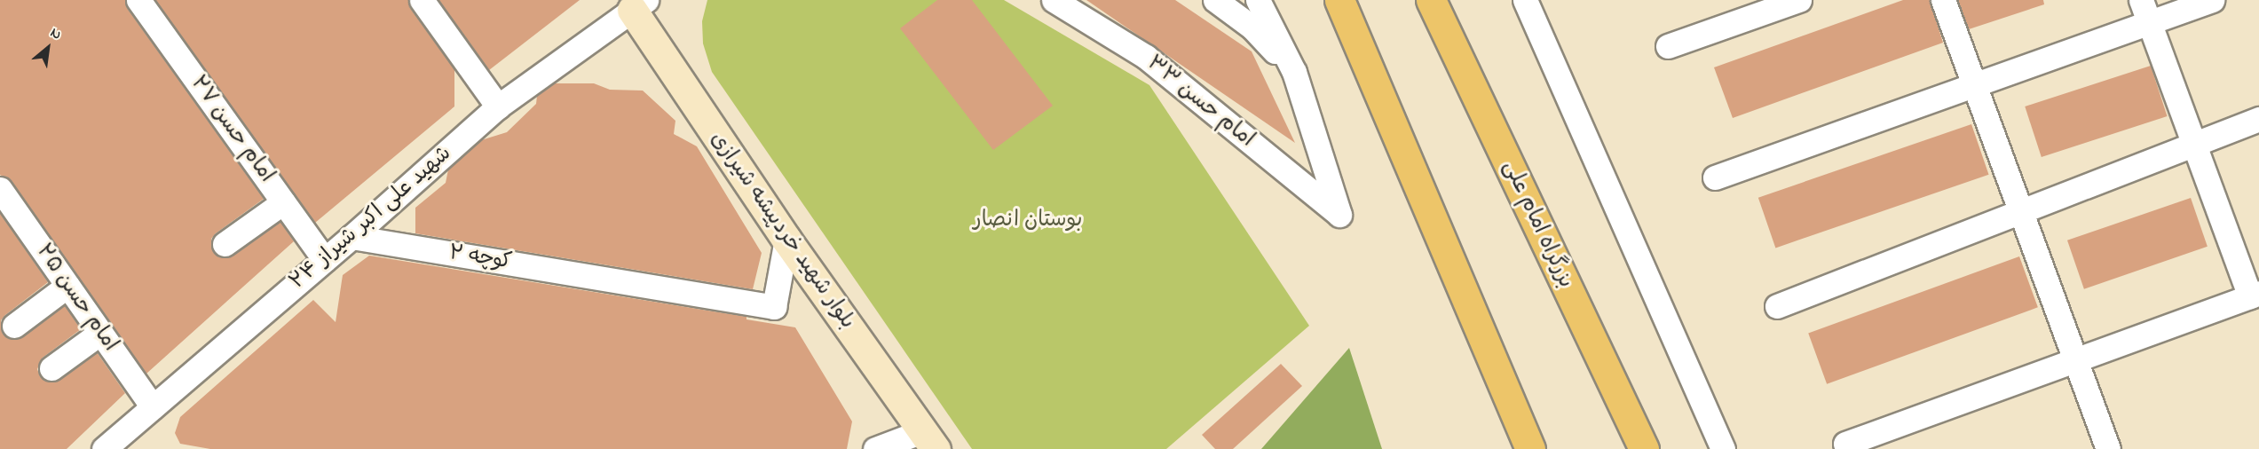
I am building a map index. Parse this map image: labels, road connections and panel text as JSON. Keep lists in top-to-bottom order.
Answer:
{
  "streets": {
    "highway": ["بزرگراه امام علی"],
    "street": [
      "امام حسن ۳۳",
      "امام حسن ۲۷",
      "شهید علی اکبر شیراز ۲۴",
      "بلوار شهید خردپیشه شیرازی",
      "کوچه ۲",
      "امام حسن ۲۵"
    ]
  },
  "crossings": [
    ["امام حسن ۲۷", "شهید علی اکبر شیراز ۲۴"],
    ["شهید علی اکبر شیراز ۲۴", "بلوار شهید خردپیشه شیرازی"],
    ["شهید علی اکبر شیراز ۲۴", "کوچه ۲"],
    ["شهید علی اکبر شیراز ۲۴", "امام حسن ۲۵"],
    ["بلوار شهید خردپیشه شیرازی", "کوچه ۲"]
  ],
  "parks": ["بوستان انصار"],
  "north": "top right"
}
